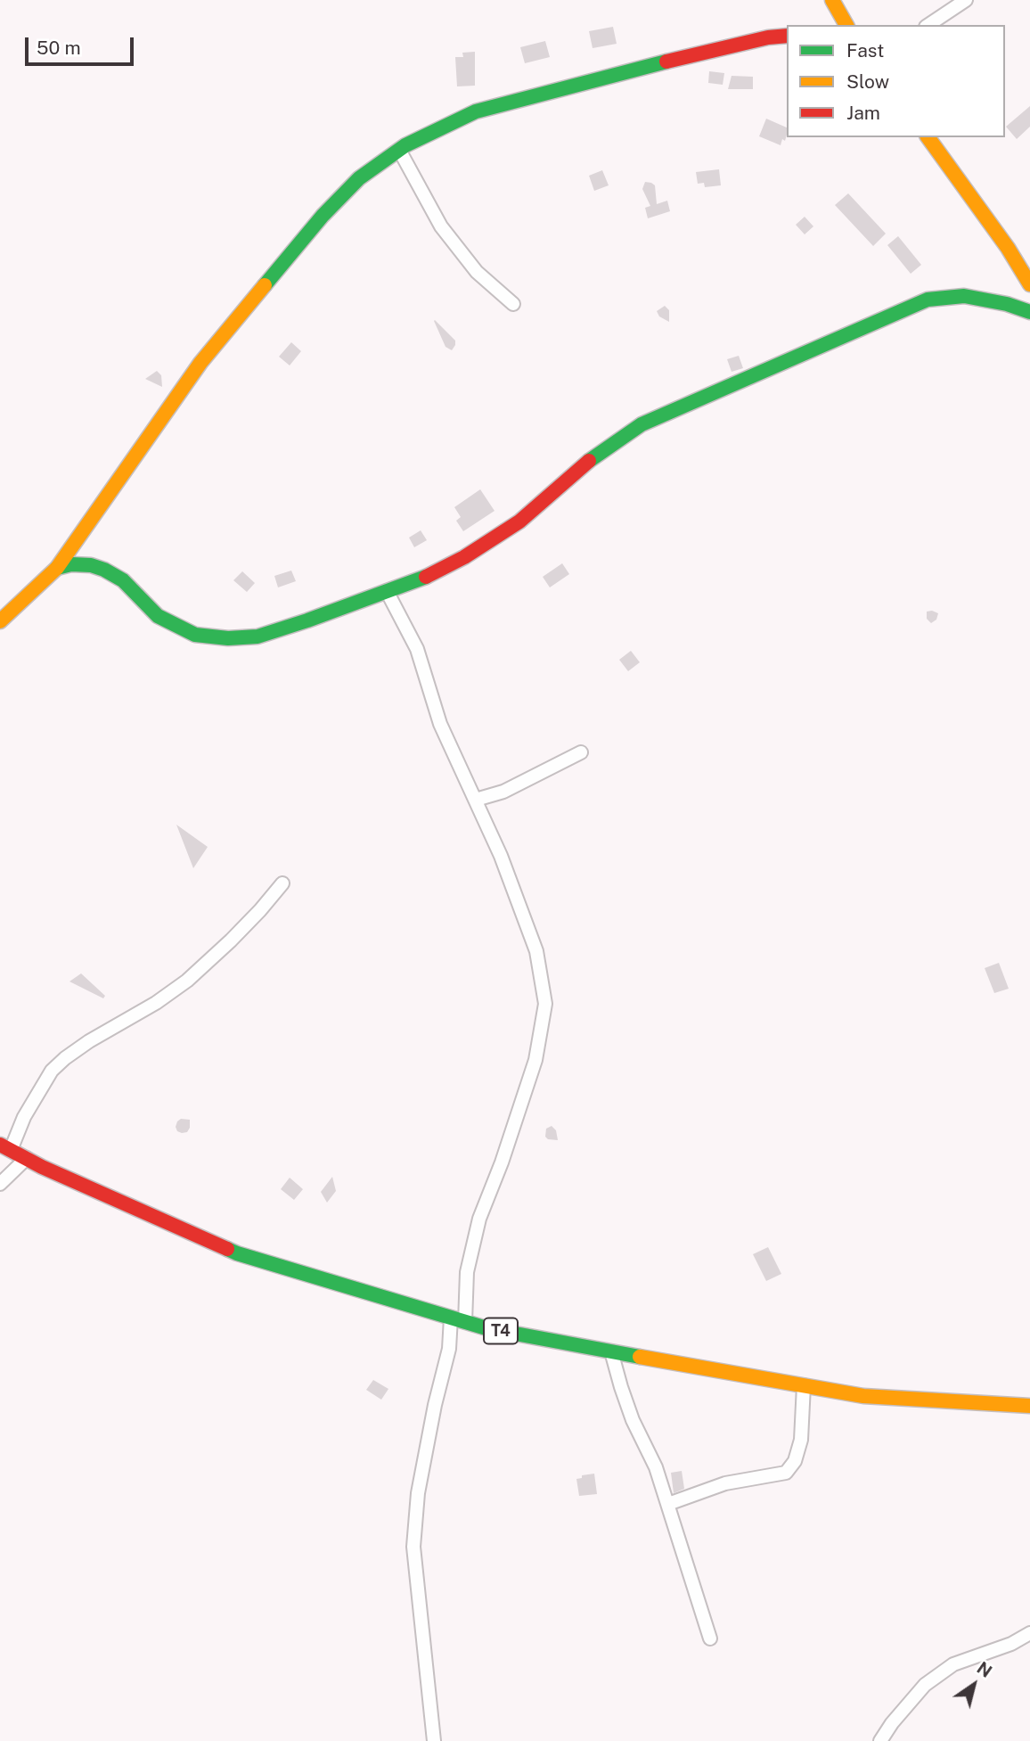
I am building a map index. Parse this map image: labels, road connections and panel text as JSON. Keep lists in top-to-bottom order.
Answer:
{
  "streets": {
    "main road": ["T4"]
  },
  "legend": ["Fast", "Slow", "Jam"],
  "scale_bar": "50 m",
  "north": "top right"
}
